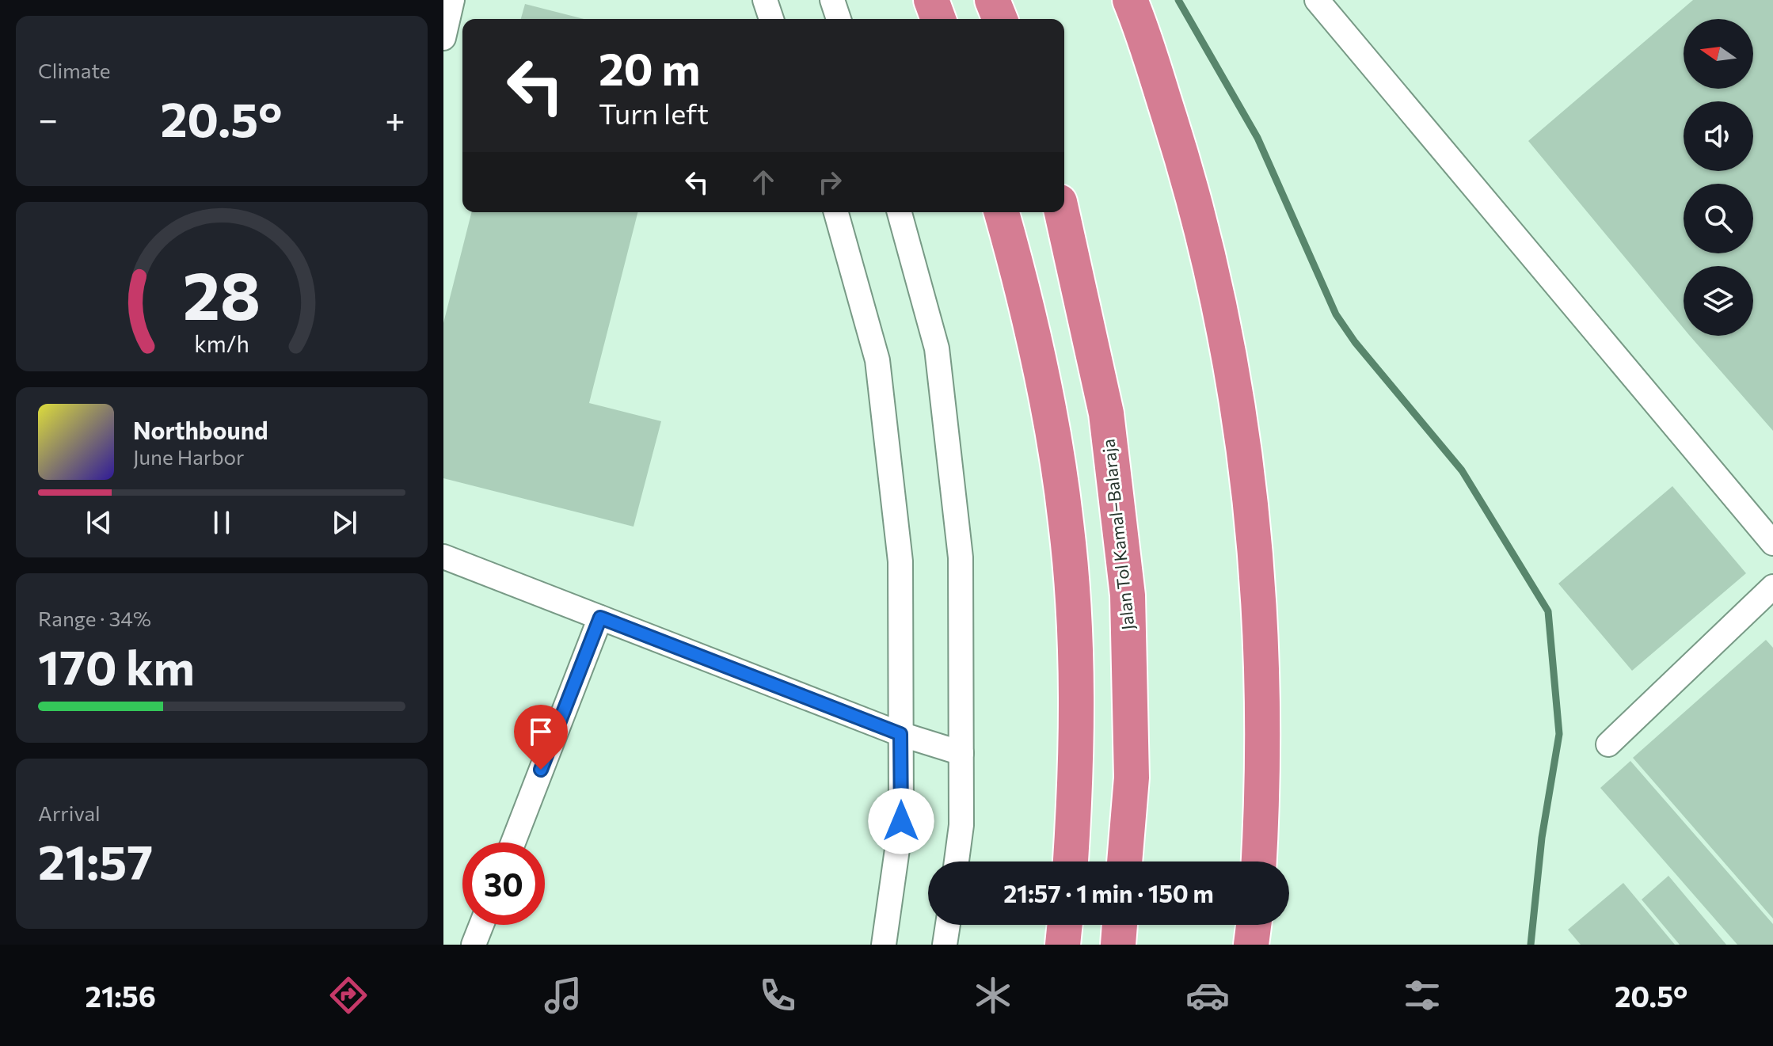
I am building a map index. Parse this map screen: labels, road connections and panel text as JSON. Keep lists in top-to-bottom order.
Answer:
{
  "streets": {
    "highway": ["Jalan Tol Kamal–Balaraja"]
  },
  "north": "left",
  "page": {
    "tile": [
      "Climate",
      ["Range · 34%", "170 km"],
      ["Arrival", "21:57"]
    ],
    "turn": ["20 m", "Turn left"],
    "heat": ["−", "20.5°", "+"],
    "song": ["Northbound", "June Harbor"],
    "limit": "30",
    "trip": "21:57 · 1 min · 150 m",
    "tabs": ["21:56", "20.5°"],
    "gauge": ["28", "km/h"]
  }
}
